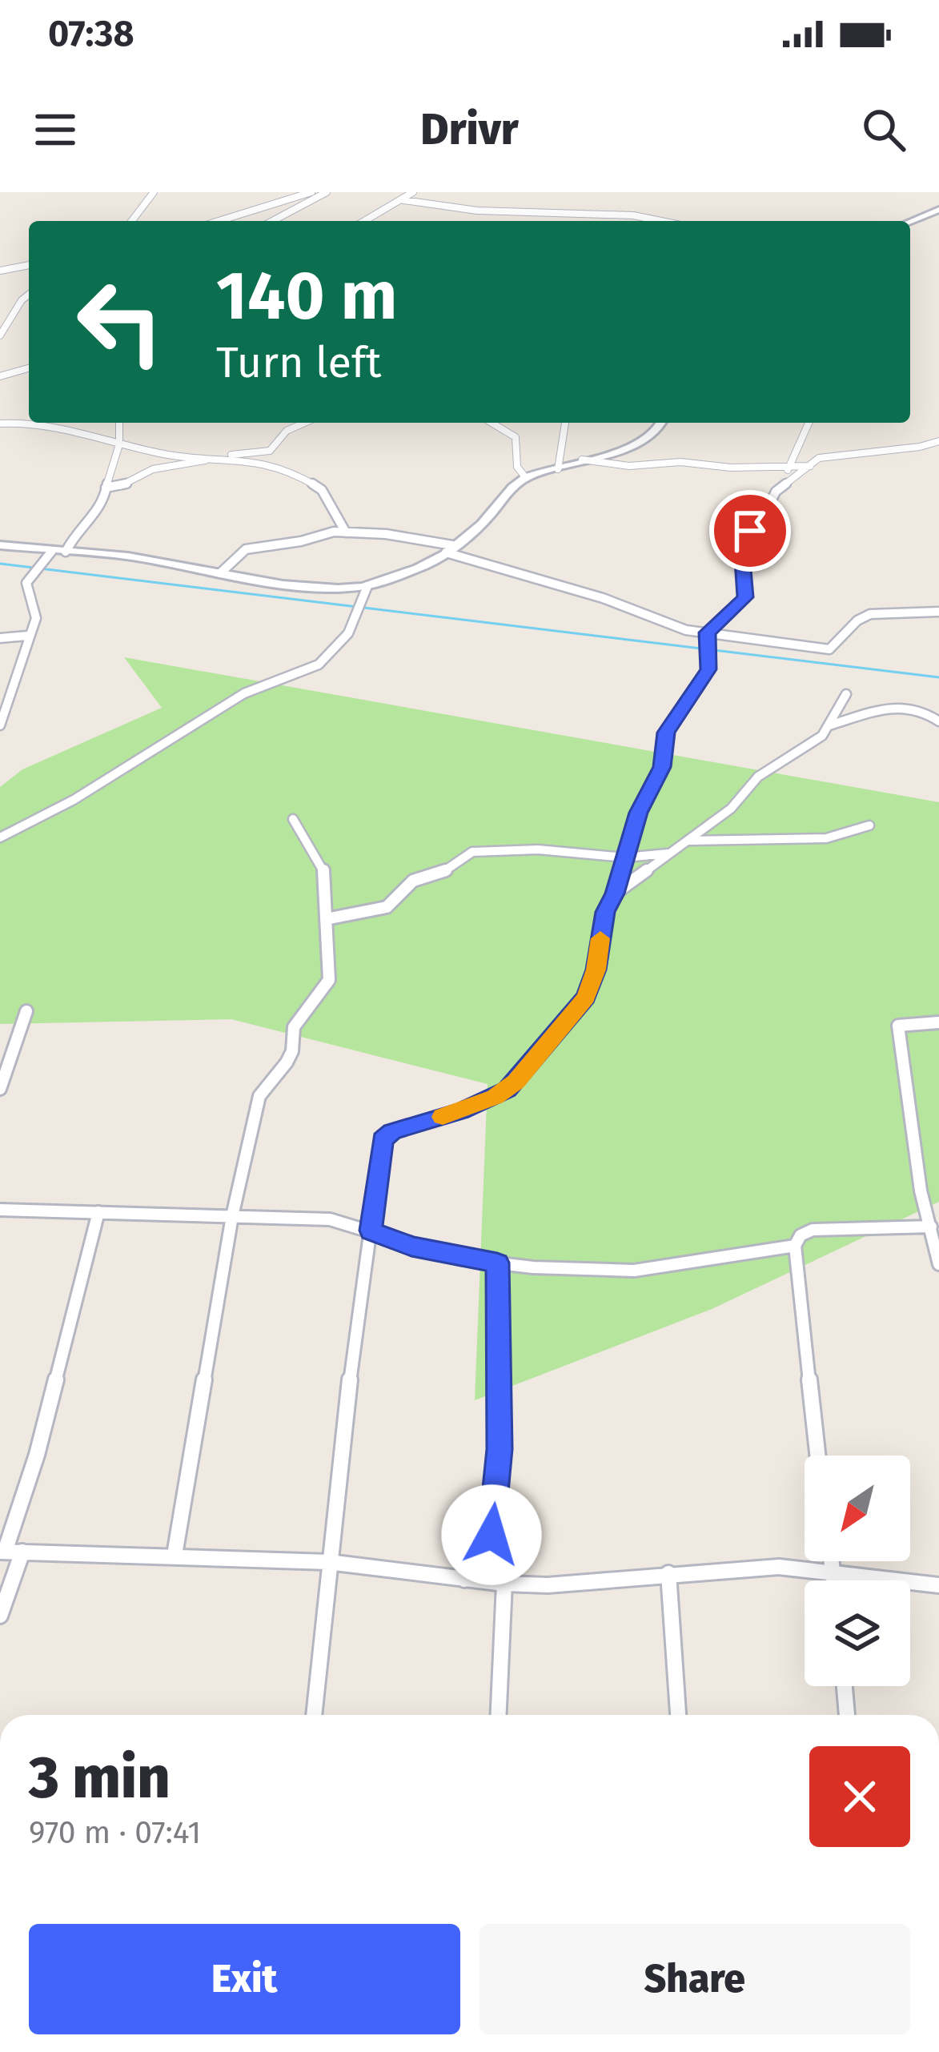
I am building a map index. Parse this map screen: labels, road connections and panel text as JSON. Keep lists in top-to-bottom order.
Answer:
{
  "north": "bottom left",
  "page": {
    "status": "07:38",
    "header": "Drivr",
    "turn": ["140 m", "Turn left"],
    "heading": ["3 min", "970 m · 07:41"],
    "buttons": ["Exit", "Share"]
  }
}
